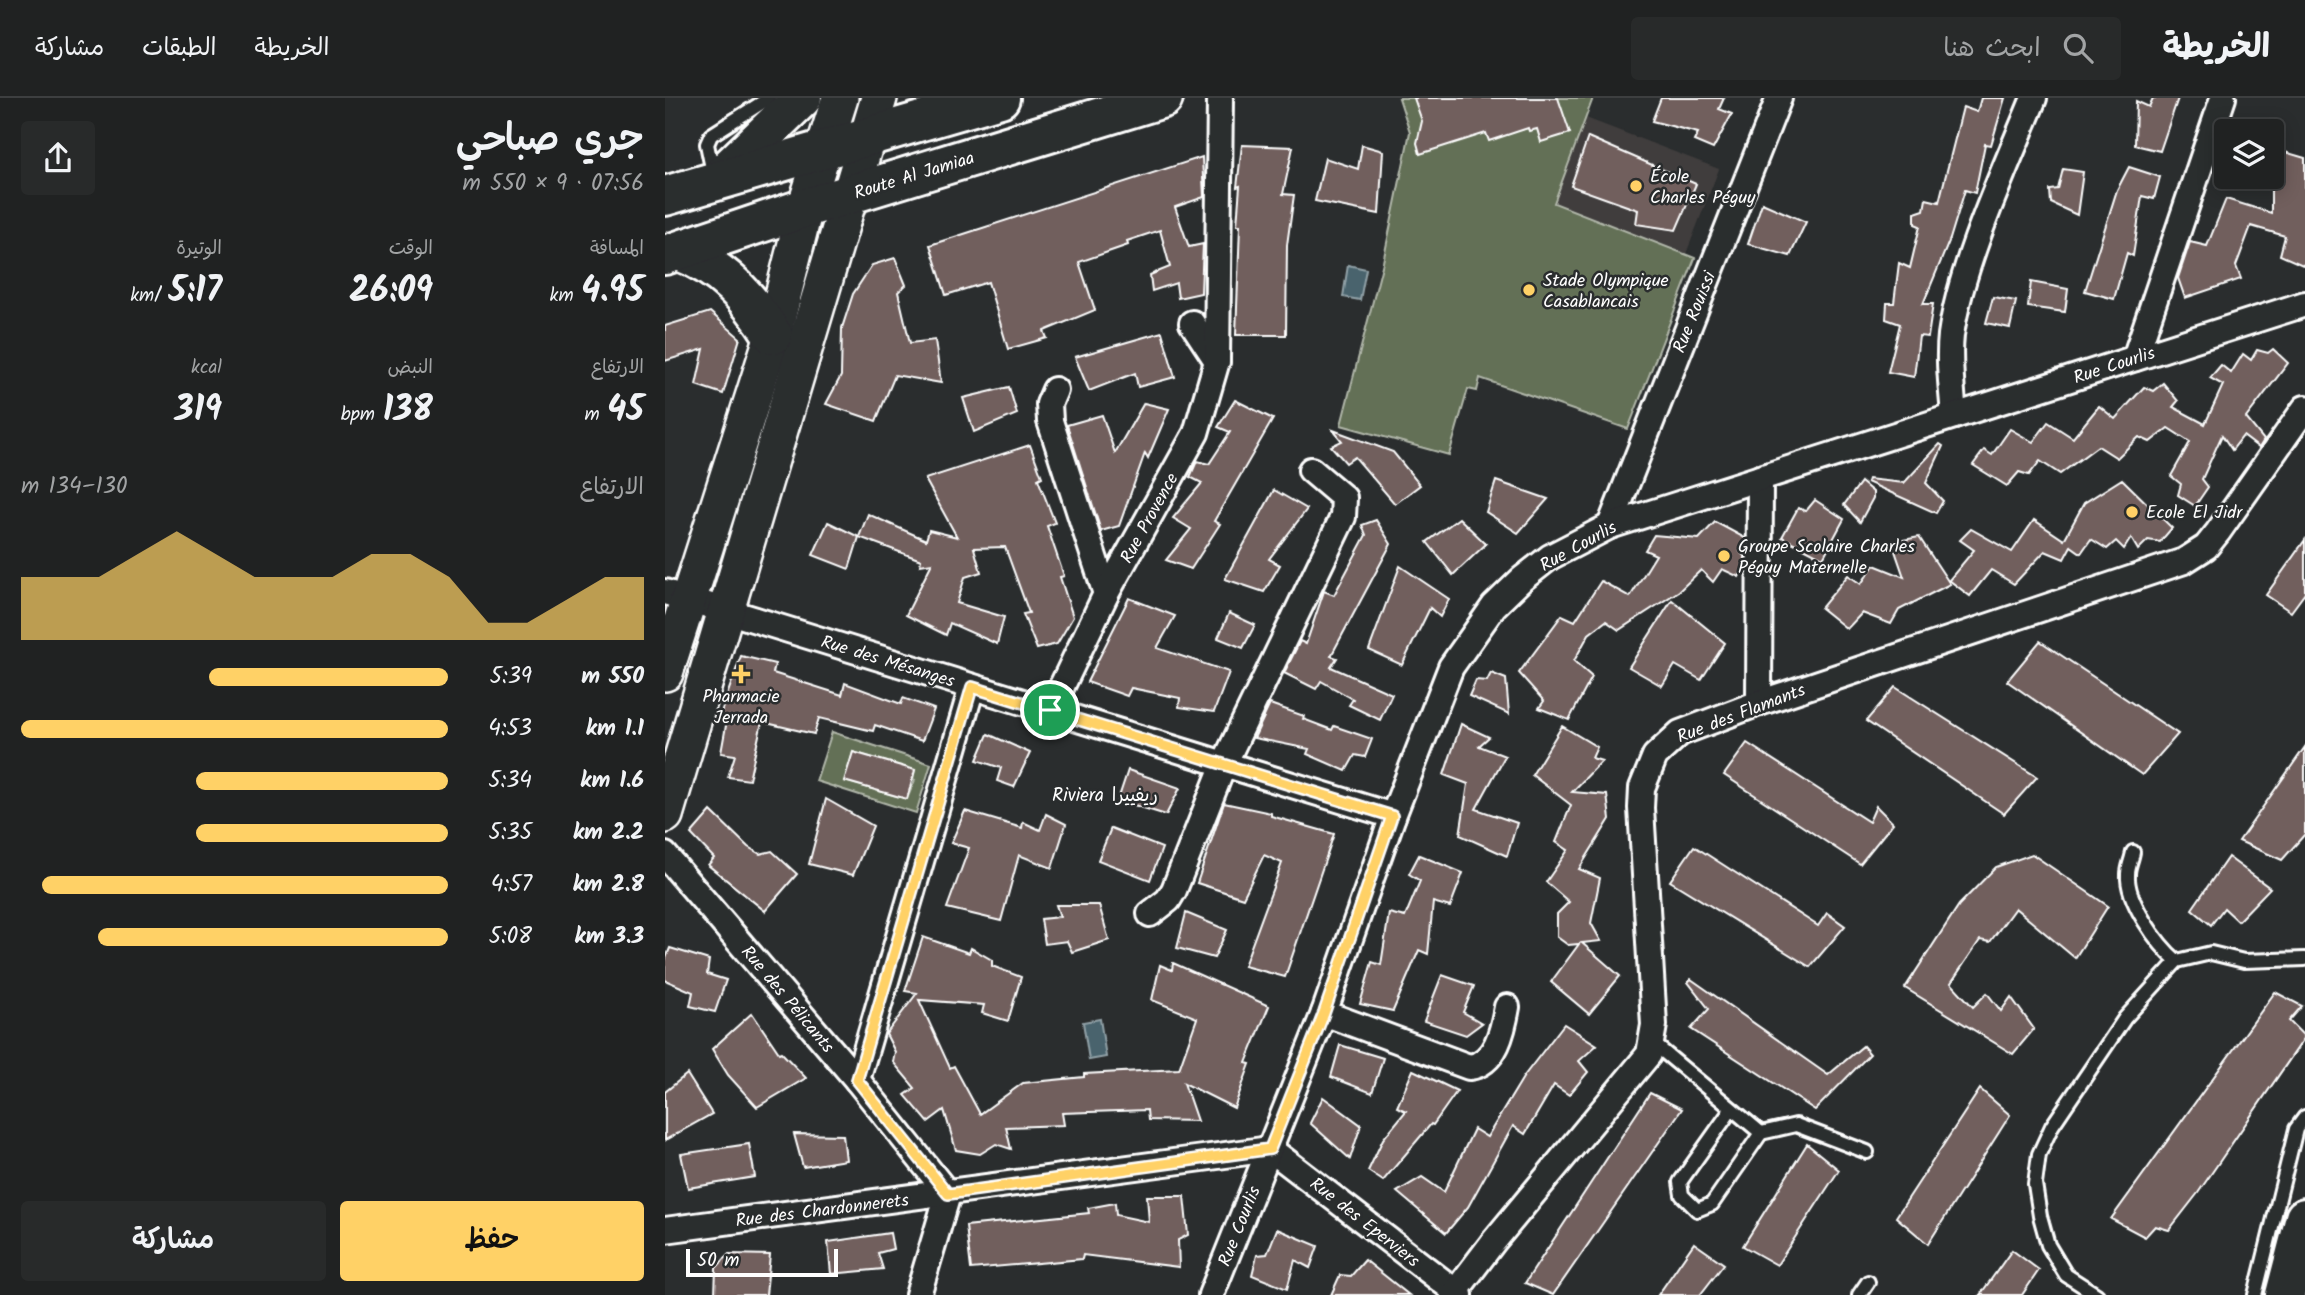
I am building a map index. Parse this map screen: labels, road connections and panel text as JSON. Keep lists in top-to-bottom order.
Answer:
{
  "streets": {
    "main road": ["Route Al Jamiaa"],
    "street": [
      "Rue Rouissi",
      "Rue Courlis",
      "Rue Provence",
      "Rue des Mésanges",
      "Rue des Flamants",
      "Rue des Pélicants",
      "Rue des Chardonnerets",
      "Rue des Eperviers"
    ]
  },
  "crossings": [
    ["Rue Rouissi", "Rue Courlis"],
    ["Rue Courlis", "Rue des Mésanges"],
    ["Rue Courlis", "Rue des Chardonnerets"],
    ["Rue Courlis", "Rue des Eperviers"],
    ["Rue Provence", "Rue des Mésanges"],
    ["Rue des Pélicants", "Rue des Chardonnerets"],
    ["Rue des Chardonnerets", "Rue des Eperviers"]
  ],
  "districts": ["Riviera ريفييرا"],
  "places": {
    "other": [
      "École Charles Péguy",
      "Stade Olympique Casablancais",
      "Ecole El Jidr",
      "Groupe Scolaire Charles Péguy Maternelle"
    ],
    "health": ["Pharmacie Jerrada"]
  },
  "scale_bar": "50 m",
  "page": {
    "header": "الخريطة",
    "search": "ابحث هنا",
    "nav": ["الخريطة", "الطبقات", "مشاركة"],
    "heading": ["جري صباحي", "07:56 · 9 × 550 m"],
    "stats": [
      ["المسافة", "4.95 km"],
      ["الوقت", "26:09"],
      ["الوتيرة", "5:17 /km"],
      ["الارتفاع", "45 m"],
      ["النبض", "138 bpm"],
      ["kcal", "319"]
    ],
    "chart": ["الارتفاع", "130–134 m"],
    "list": [
      {
        "name": "550 m",
        "note": "5:39"
      },
      {
        "name": "1.1 km",
        "note": "4:53"
      },
      {
        "name": "1.6 km",
        "note": "5:34"
      },
      {
        "name": "2.2 km",
        "note": "5:35"
      },
      {
        "name": "2.8 km",
        "note": "4:57"
      },
      {
        "name": "3.3 km",
        "note": "5:08"
      }
    ],
    "buttons": ["حفظ", "مشاركة"],
    "scale": "50 m"
  }
}
